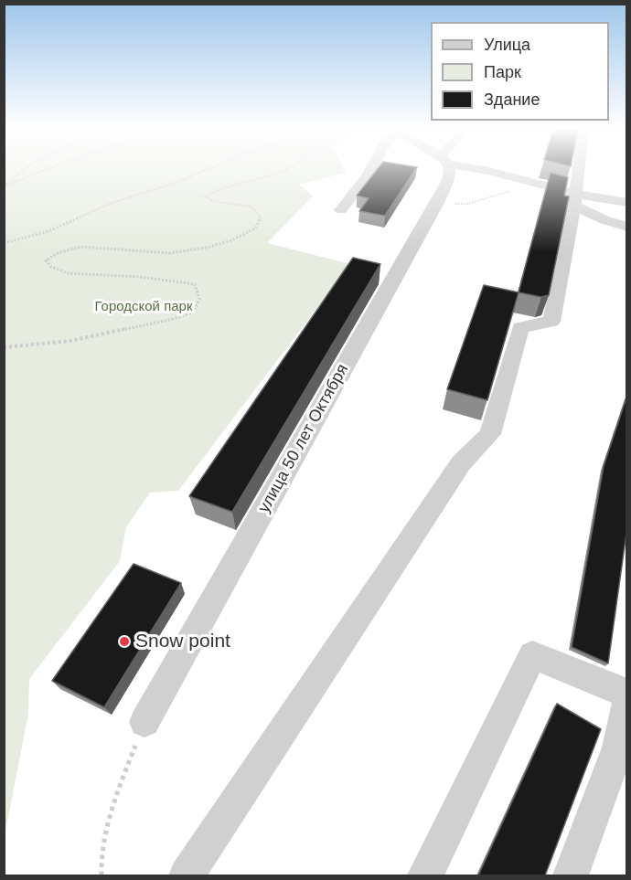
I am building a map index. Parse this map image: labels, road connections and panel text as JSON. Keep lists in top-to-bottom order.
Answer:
{
  "streets": {
    "street": ["улица 50 лет Октября"]
  },
  "parks": ["Городской парк"],
  "places": ["Snow point"],
  "legend": ["Улица", "Парк", "Здание"]
}
